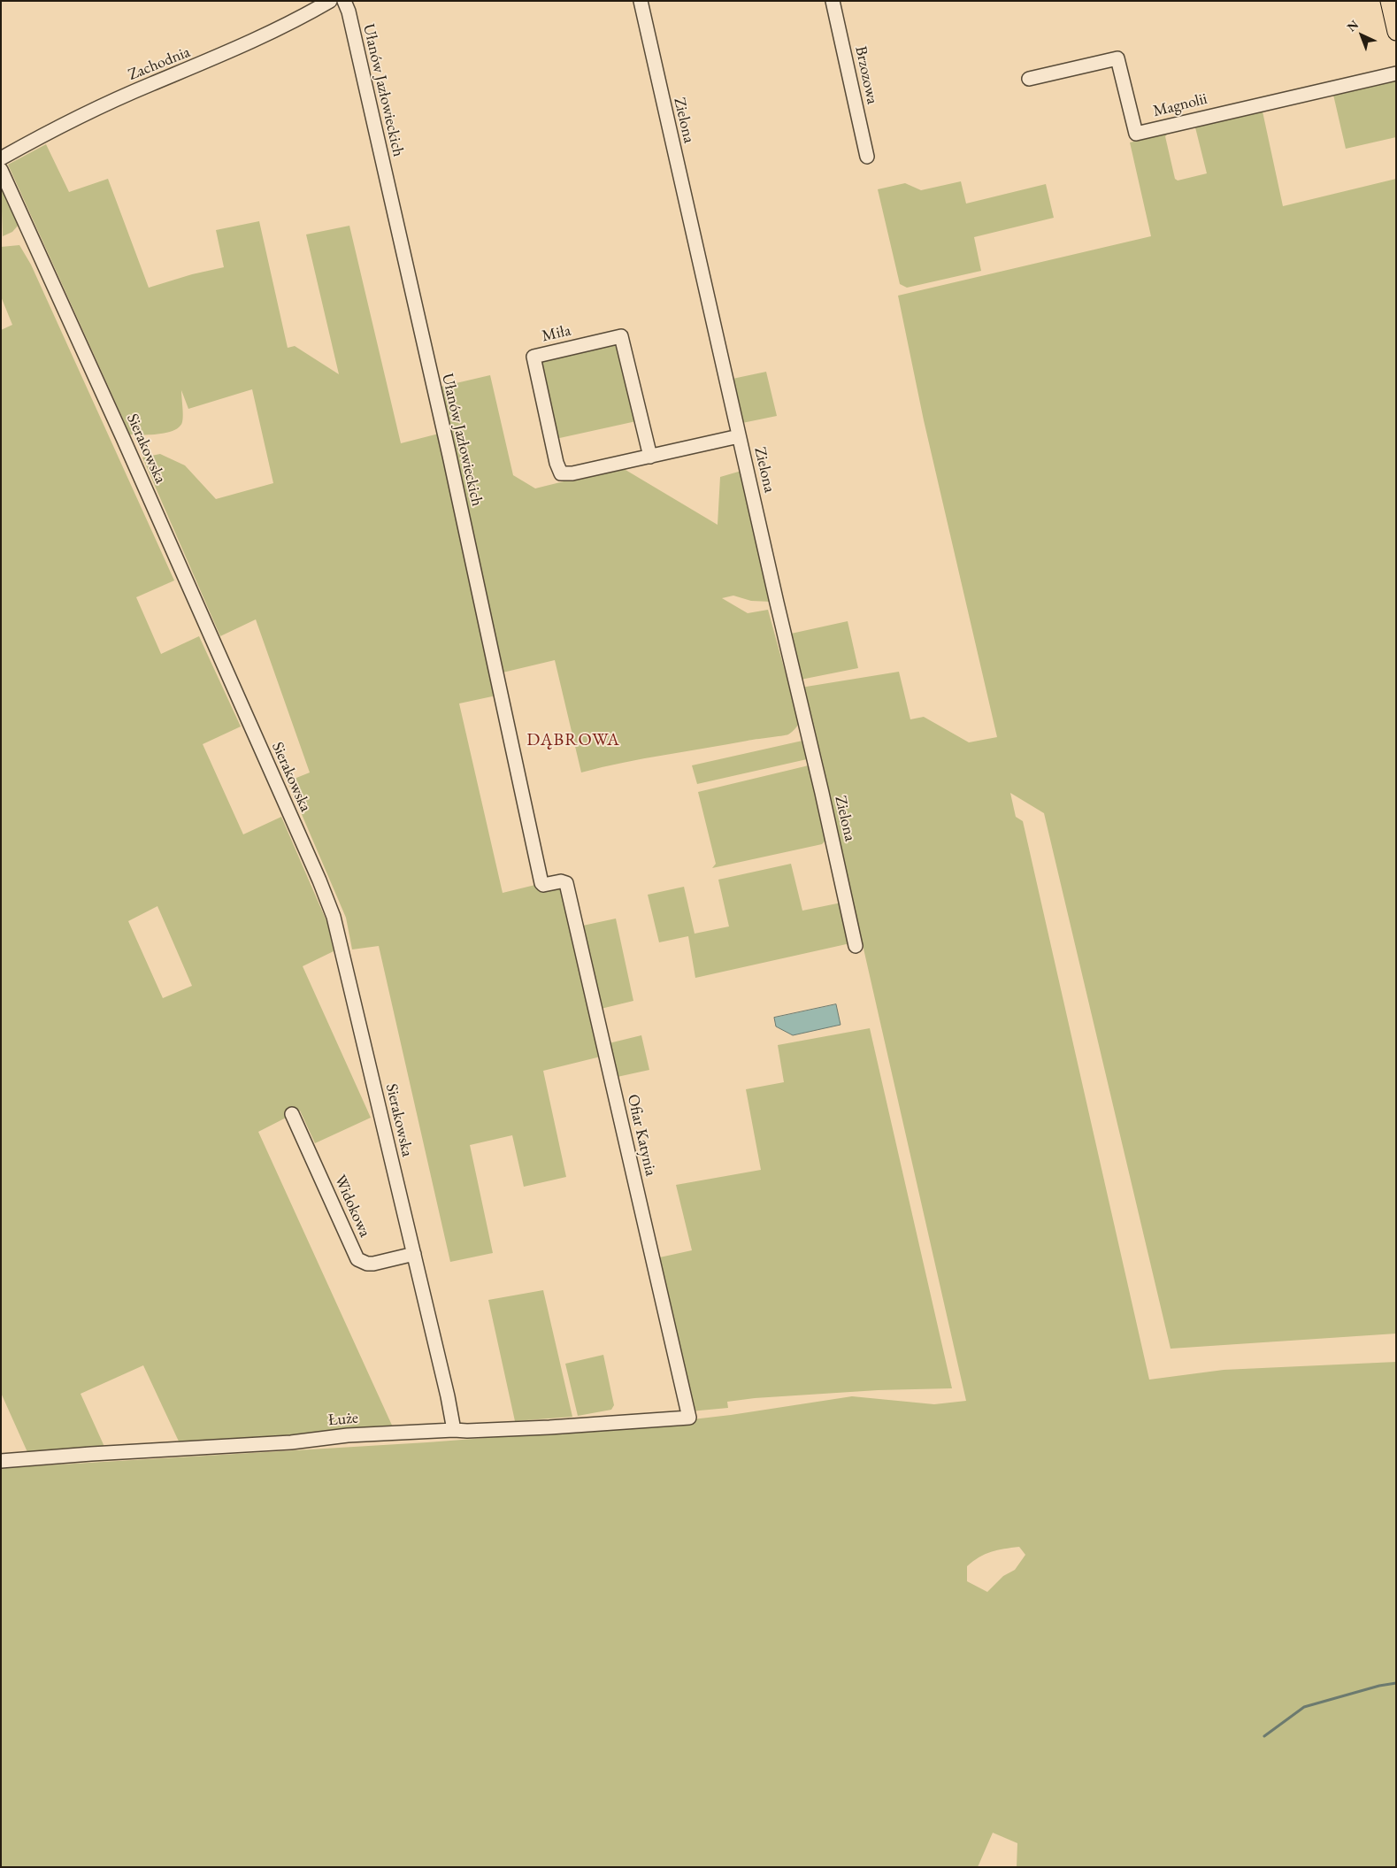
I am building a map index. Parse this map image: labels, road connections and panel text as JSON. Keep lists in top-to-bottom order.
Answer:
{
  "streets": {
    "street": [
      "Zachodnia",
      "Brzozowa",
      "Ułanów Jazłowieckich",
      "Magnolii",
      "Zielona",
      "Miła",
      "Sierakowska",
      "Ofiar Katynia",
      "Widokowa",
      "Łuże"
    ]
  },
  "crossings": [
    ["Ułanów Jazłowieckich", "Ofiar Katynia"],
    ["Zielona", "Miła"],
    ["Sierakowska", "Widokowa"],
    ["Sierakowska", "Łuże"],
    ["Ofiar Katynia", "Łuże"]
  ],
  "districts": ["DĄBROWA"],
  "north": "top left"
}
